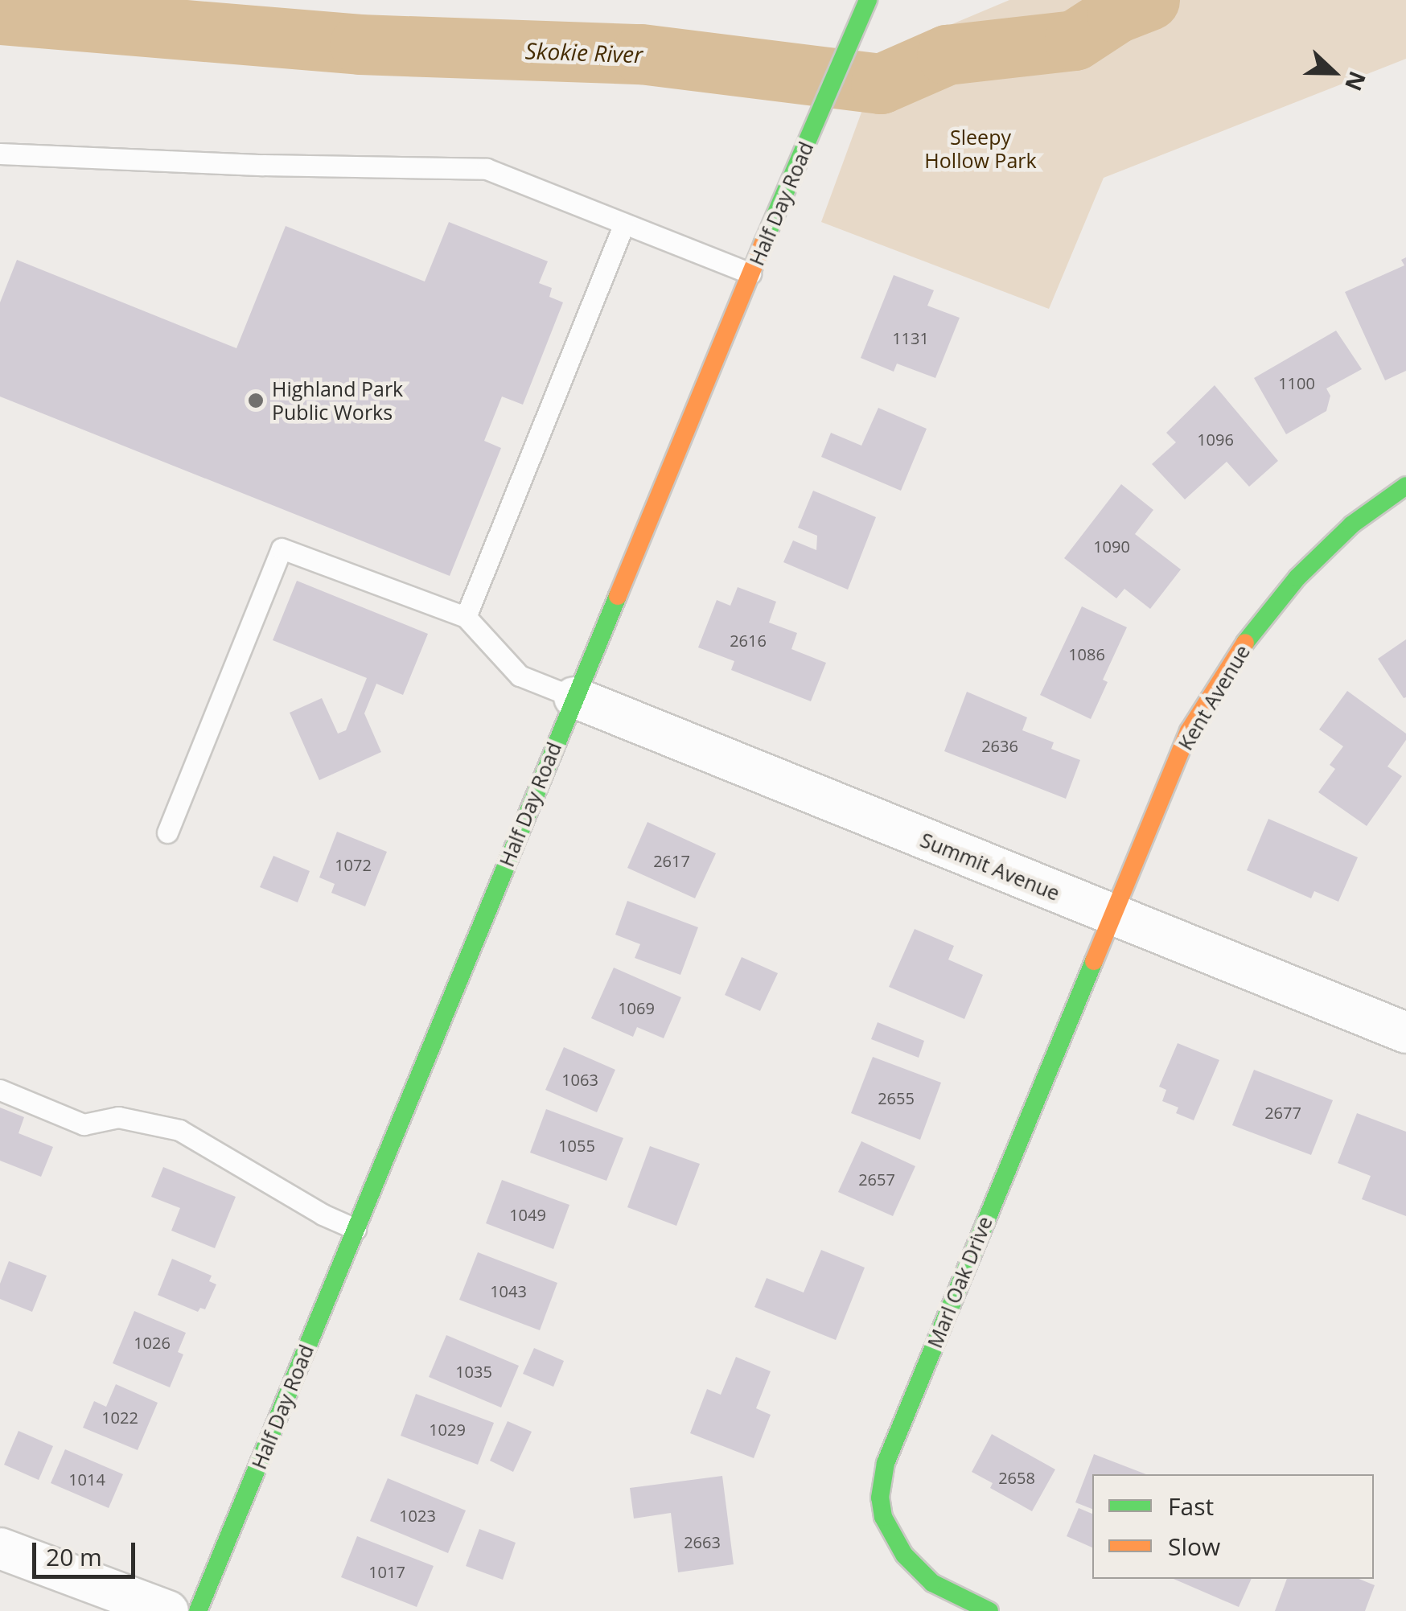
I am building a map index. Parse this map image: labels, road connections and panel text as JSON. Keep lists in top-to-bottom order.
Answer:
{
  "streets": {
    "main road": ["Half Day Road", "Kent Avenue", "Marl Oak Drive"],
    "street": ["Summit Avenue"]
  },
  "crossings": [
    ["Half Day Road", "Summit Avenue"],
    ["Kent Avenue", "Summit Avenue"],
    ["Kent Avenue", "Marl Oak Drive"],
    ["Summit Avenue", "Marl Oak Drive"]
  ],
  "water": ["Skokie River"],
  "parks": ["Sleepy Hollow Park"],
  "places": ["Highland Park Public Works"],
  "house_numbers": [
    "1131",
    "1100",
    "1096",
    "1090",
    "2616",
    "1086",
    "2636",
    "2617",
    "1072",
    "1069",
    "1063",
    "2655",
    "2677",
    "1055",
    "2657",
    "1049",
    "1043",
    "1026",
    "1035",
    "1022",
    "1029",
    "2658",
    "1014",
    "1023",
    "2663",
    "1017"
  ],
  "legend": ["Fast", "Slow"],
  "scale_bar": "20 m",
  "north": "right"
}
